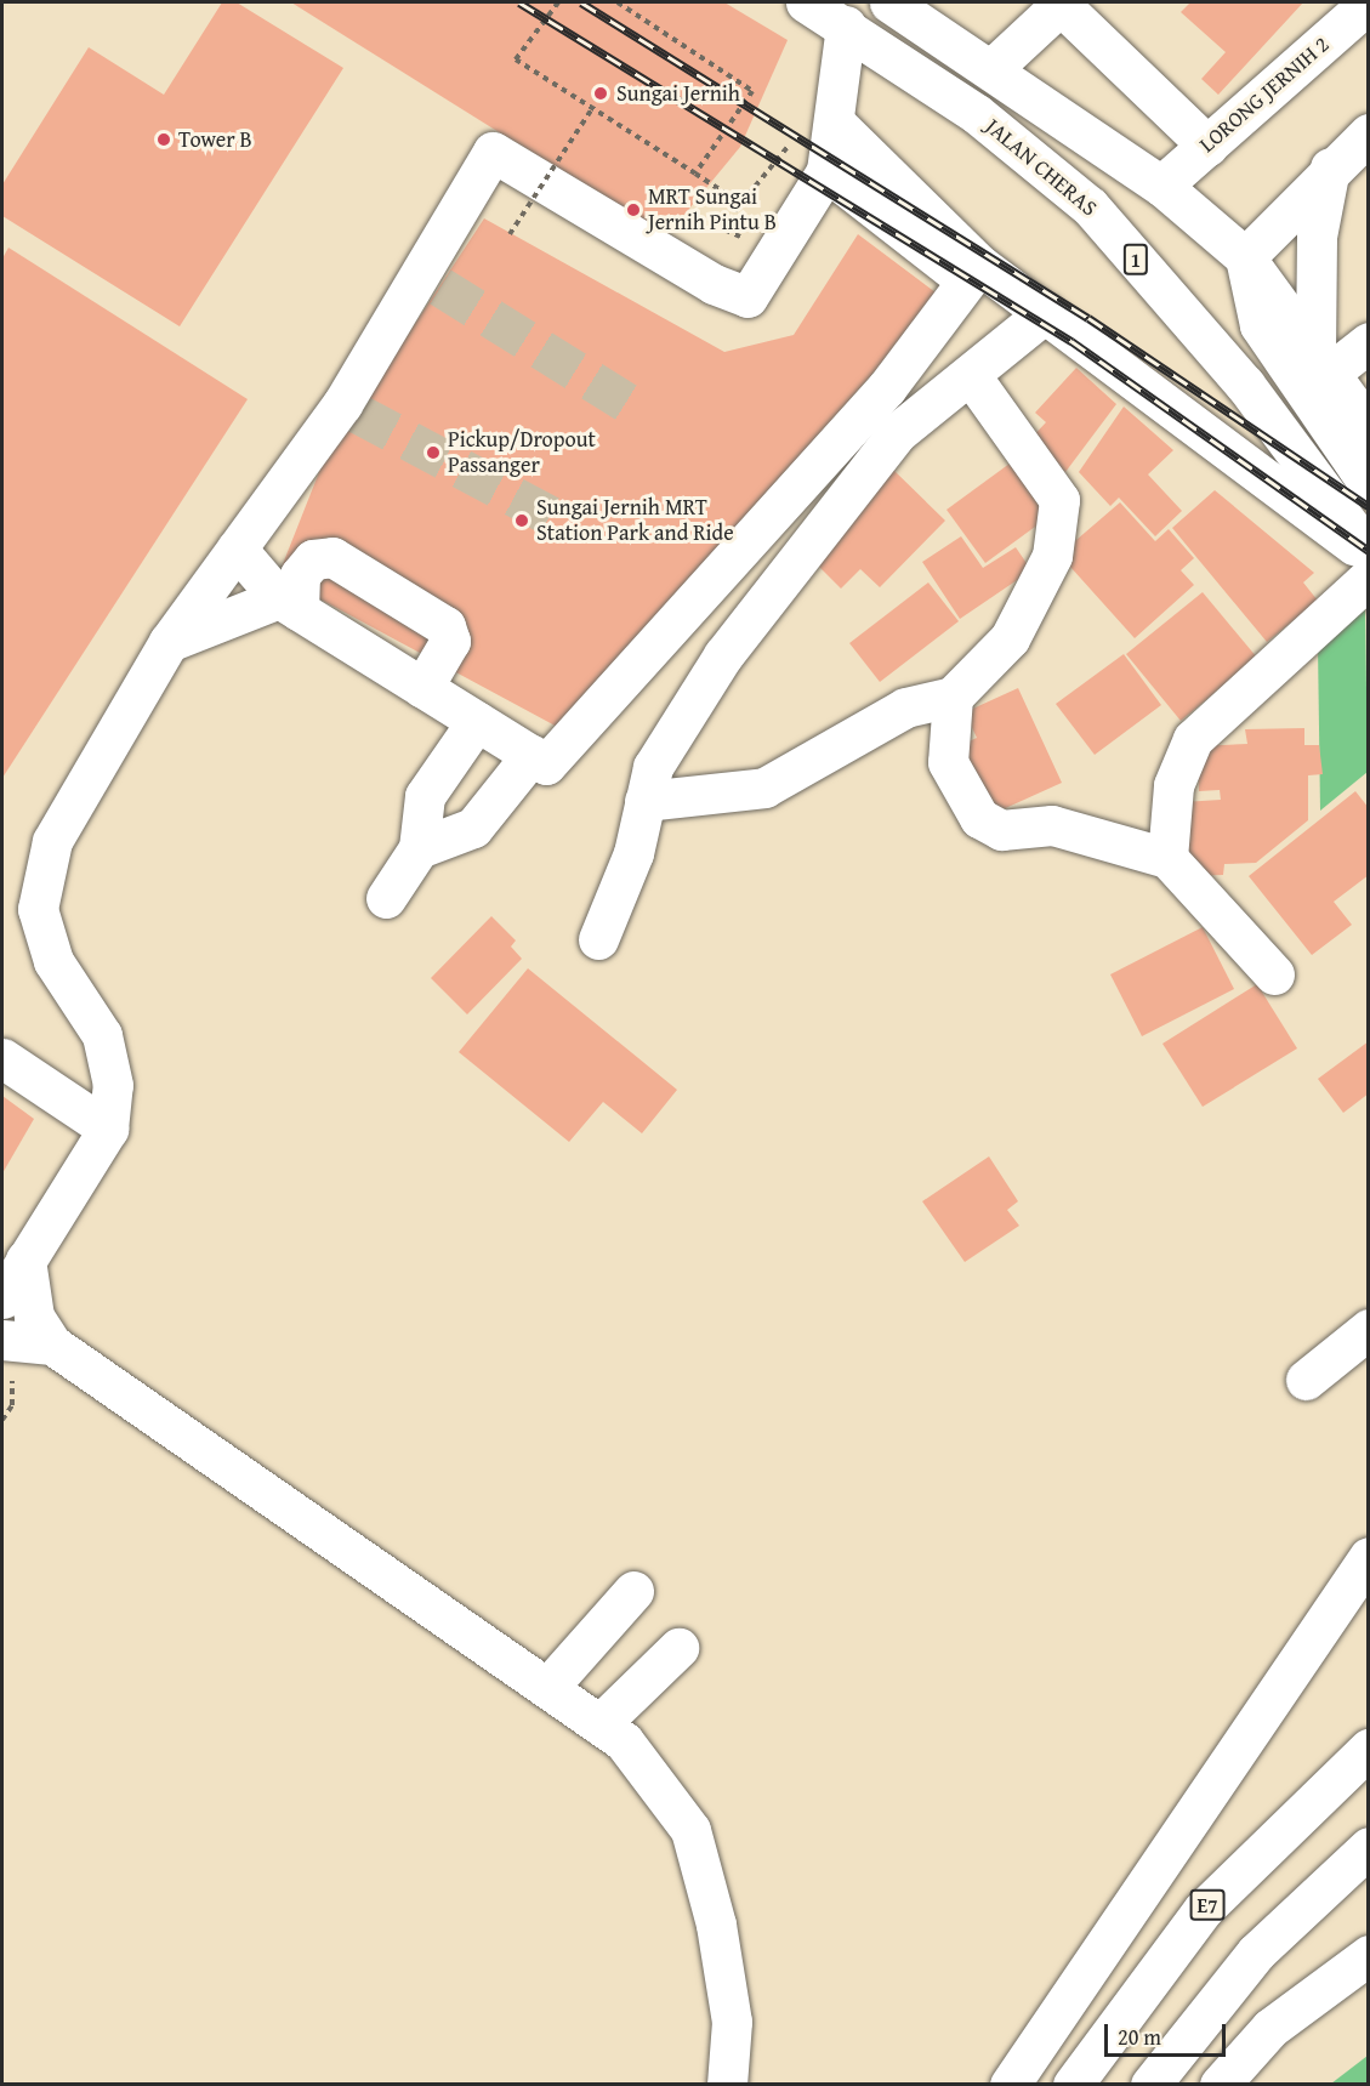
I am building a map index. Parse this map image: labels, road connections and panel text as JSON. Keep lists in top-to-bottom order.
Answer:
{
  "streets": {
    "main road": [
      "LORONG JERNIH 2",
      "JALAN CHERAS",
      "1",
      "E7"
    ]
  },
  "places": [
    "Sungai Jernih",
    "Tower B",
    "MRT Sungai Jernih Pintu B",
    "Pickup/Dropout Passanger",
    "Sungai Jernih MRT Station Park and Ride"
  ],
  "scale_bar": "20 m"
}
